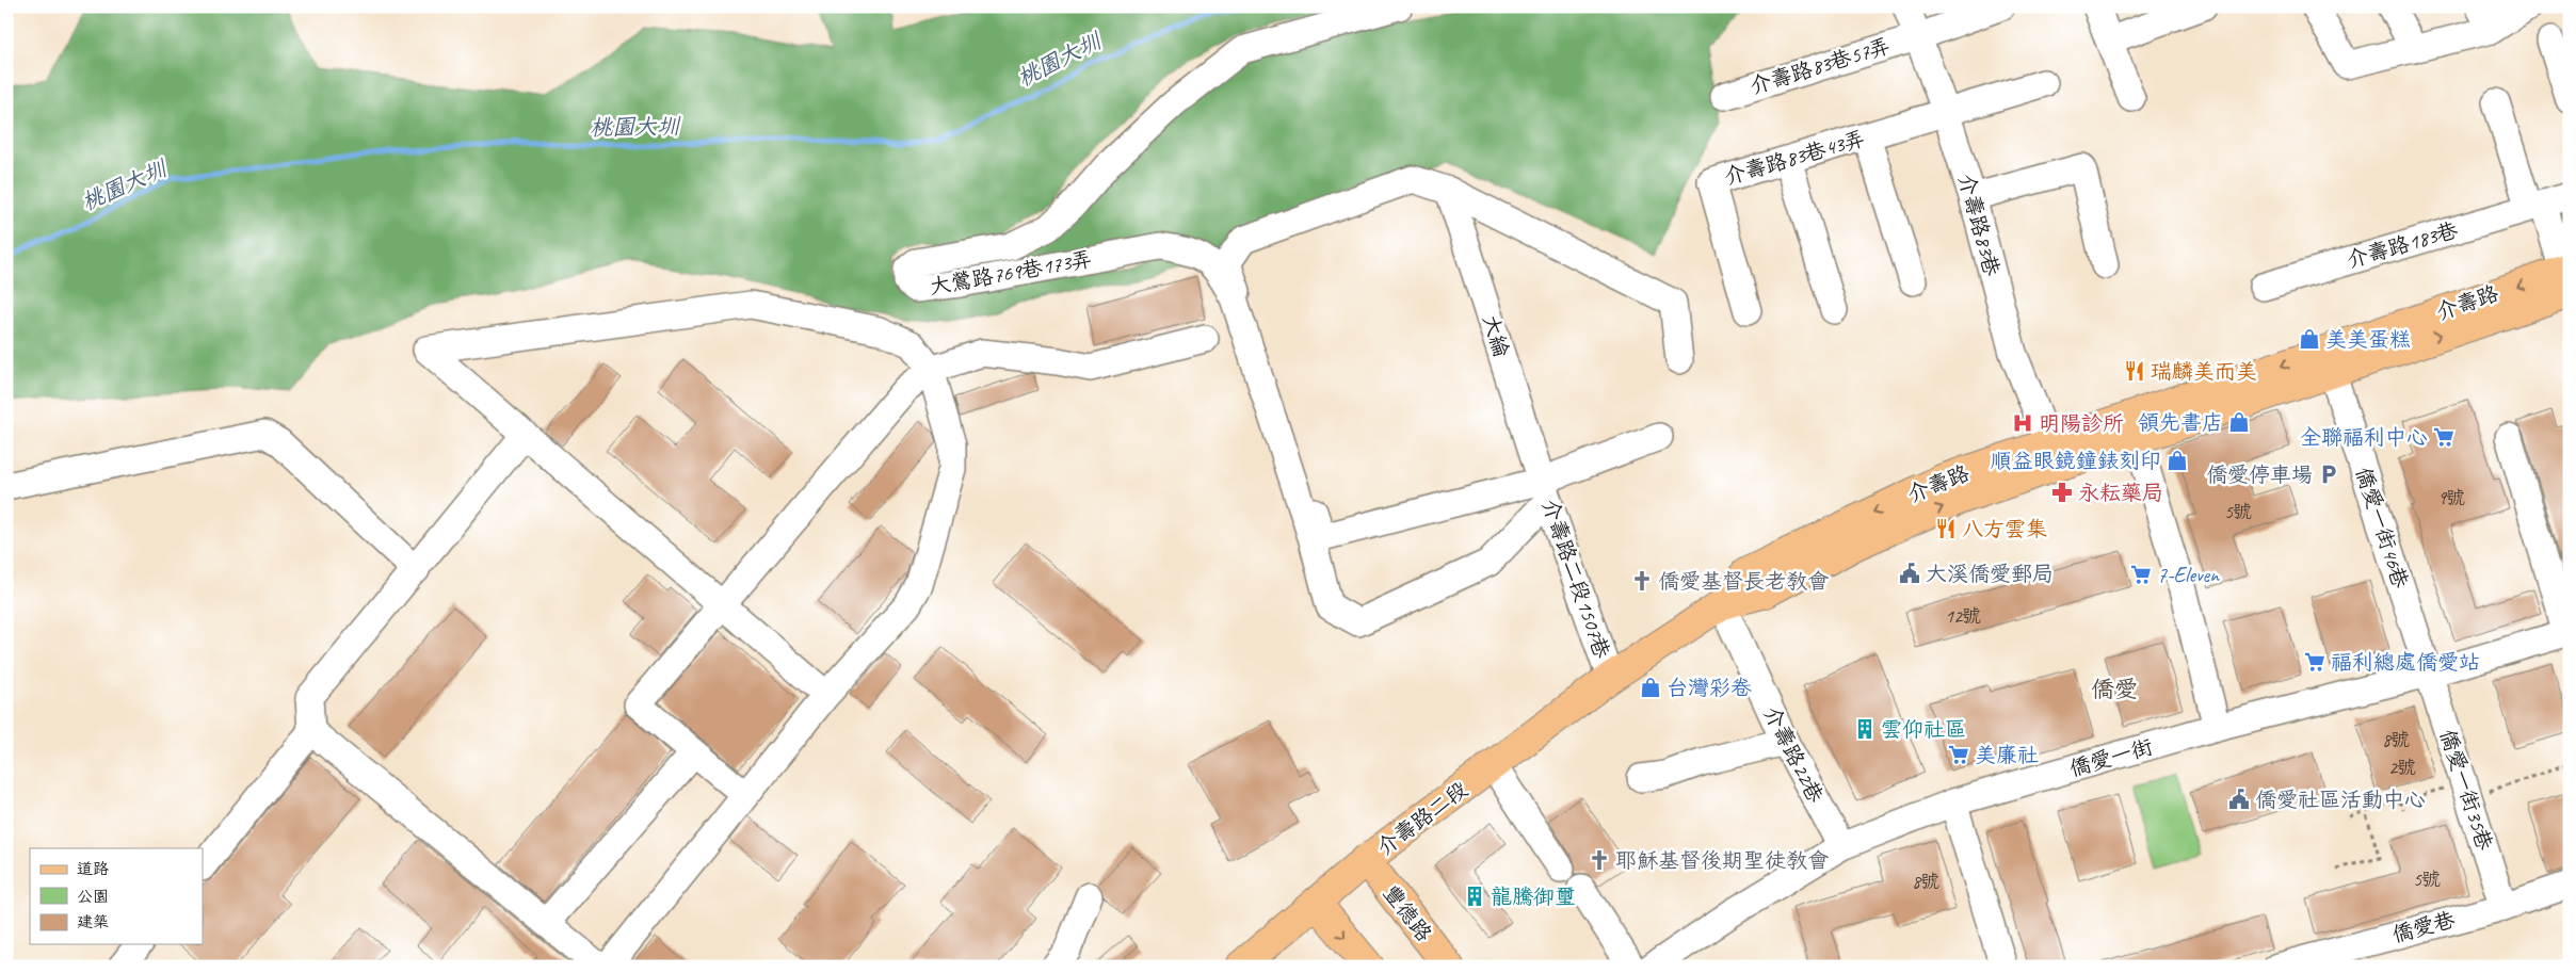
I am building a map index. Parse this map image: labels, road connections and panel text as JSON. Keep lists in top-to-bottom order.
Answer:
{
  "streets": {
    "main road": ["介壽路", "介壽路二段", "豐德路"],
    "street": [
      "介壽路83巷57弄",
      "介壽路83巷43弄",
      "介壽路83巷",
      "介壽路183巷",
      "大鶯路769巷173弄",
      "大綸",
      "僑愛一街46巷",
      "介壽路二段1507巷",
      "介壽路22巷",
      "僑愛一街",
      "僑愛一街35巷",
      "僑愛巷"
    ]
  },
  "crossings": [
    ["介壽路83巷57弄", "介壽路83巷"],
    ["介壽路83巷43弄", "介壽路83巷"],
    ["介壽路83巷", "介壽路"],
    ["大鶯路769巷173弄", "大綸"],
    ["大鶯路769巷173弄", "介壽路二段1507巷"],
    ["介壽路", "僑愛一街46巷"],
    ["介壽路", "介壽路二段1507巷"],
    ["介壽路", "介壽路22巷"],
    ["介壽路", "介壽路二段"],
    ["大綸", "介壽路二段1507巷"],
    ["僑愛一街46巷", "僑愛一街"],
    ["僑愛一街46巷", "僑愛一街35巷"],
    ["介壽路二段1507巷", "介壽路二段"],
    ["介壽路22巷", "僑愛一街"],
    ["僑愛一街", "僑愛一街35巷"],
    ["僑愛一街35巷", "僑愛巷"],
    ["介壽路二段", "豐德路"]
  ],
  "districts": ["僑愛"],
  "water": ["桃園大圳"],
  "places": {
    "shop": [
      "美美蛋糕",
      "領先書店",
      "順益眼鏡鐘錶刻印",
      "台灣彩卷"
    ],
    "restaurant": ["瑞麟美而美", "八方雲集"],
    "hospital": ["明陽診所"],
    "supermarket": [
      "全聯福利中心",
      "7-Eleven",
      "福利總處僑愛站",
      "美廉社"
    ],
    "parking": ["僑愛停車場"],
    "pharmacy": ["永耘藥局"],
    "public building": ["大溪僑愛郵局", "僑愛社區活動中心"],
    "church": ["僑愛基督長老教會", "耶穌基督後期聖徒教會"],
    "building": ["雲仰社區", "龍騰御璽"]
  },
  "house_numbers": [
    "9號",
    "5號",
    "12號",
    "8號",
    "2號",
    "5號",
    "8號"
  ],
  "legend": ["道路", "公園", "建築"]
}
